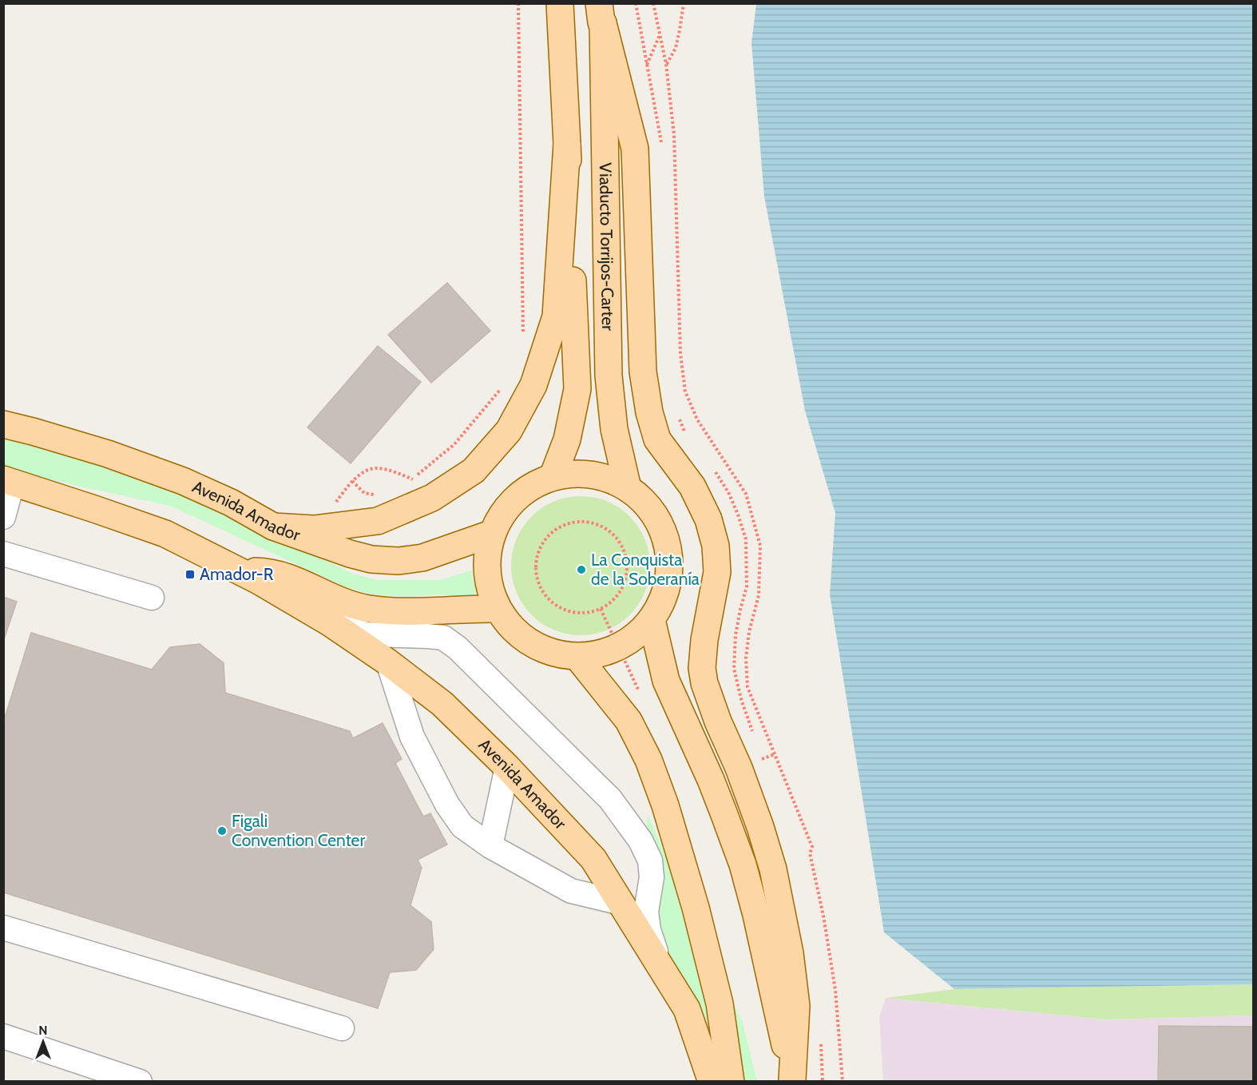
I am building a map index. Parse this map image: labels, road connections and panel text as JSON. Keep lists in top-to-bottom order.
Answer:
{
  "streets": {
    "main road": ["Viaducto Torrijos-Carter", "Avenida Amador"]
  },
  "places": {
    "other": ["La Conquista de la Soberanía", "Figali Convention Center"],
    "transit": ["Amador-R"]
  },
  "north": "top"
}
